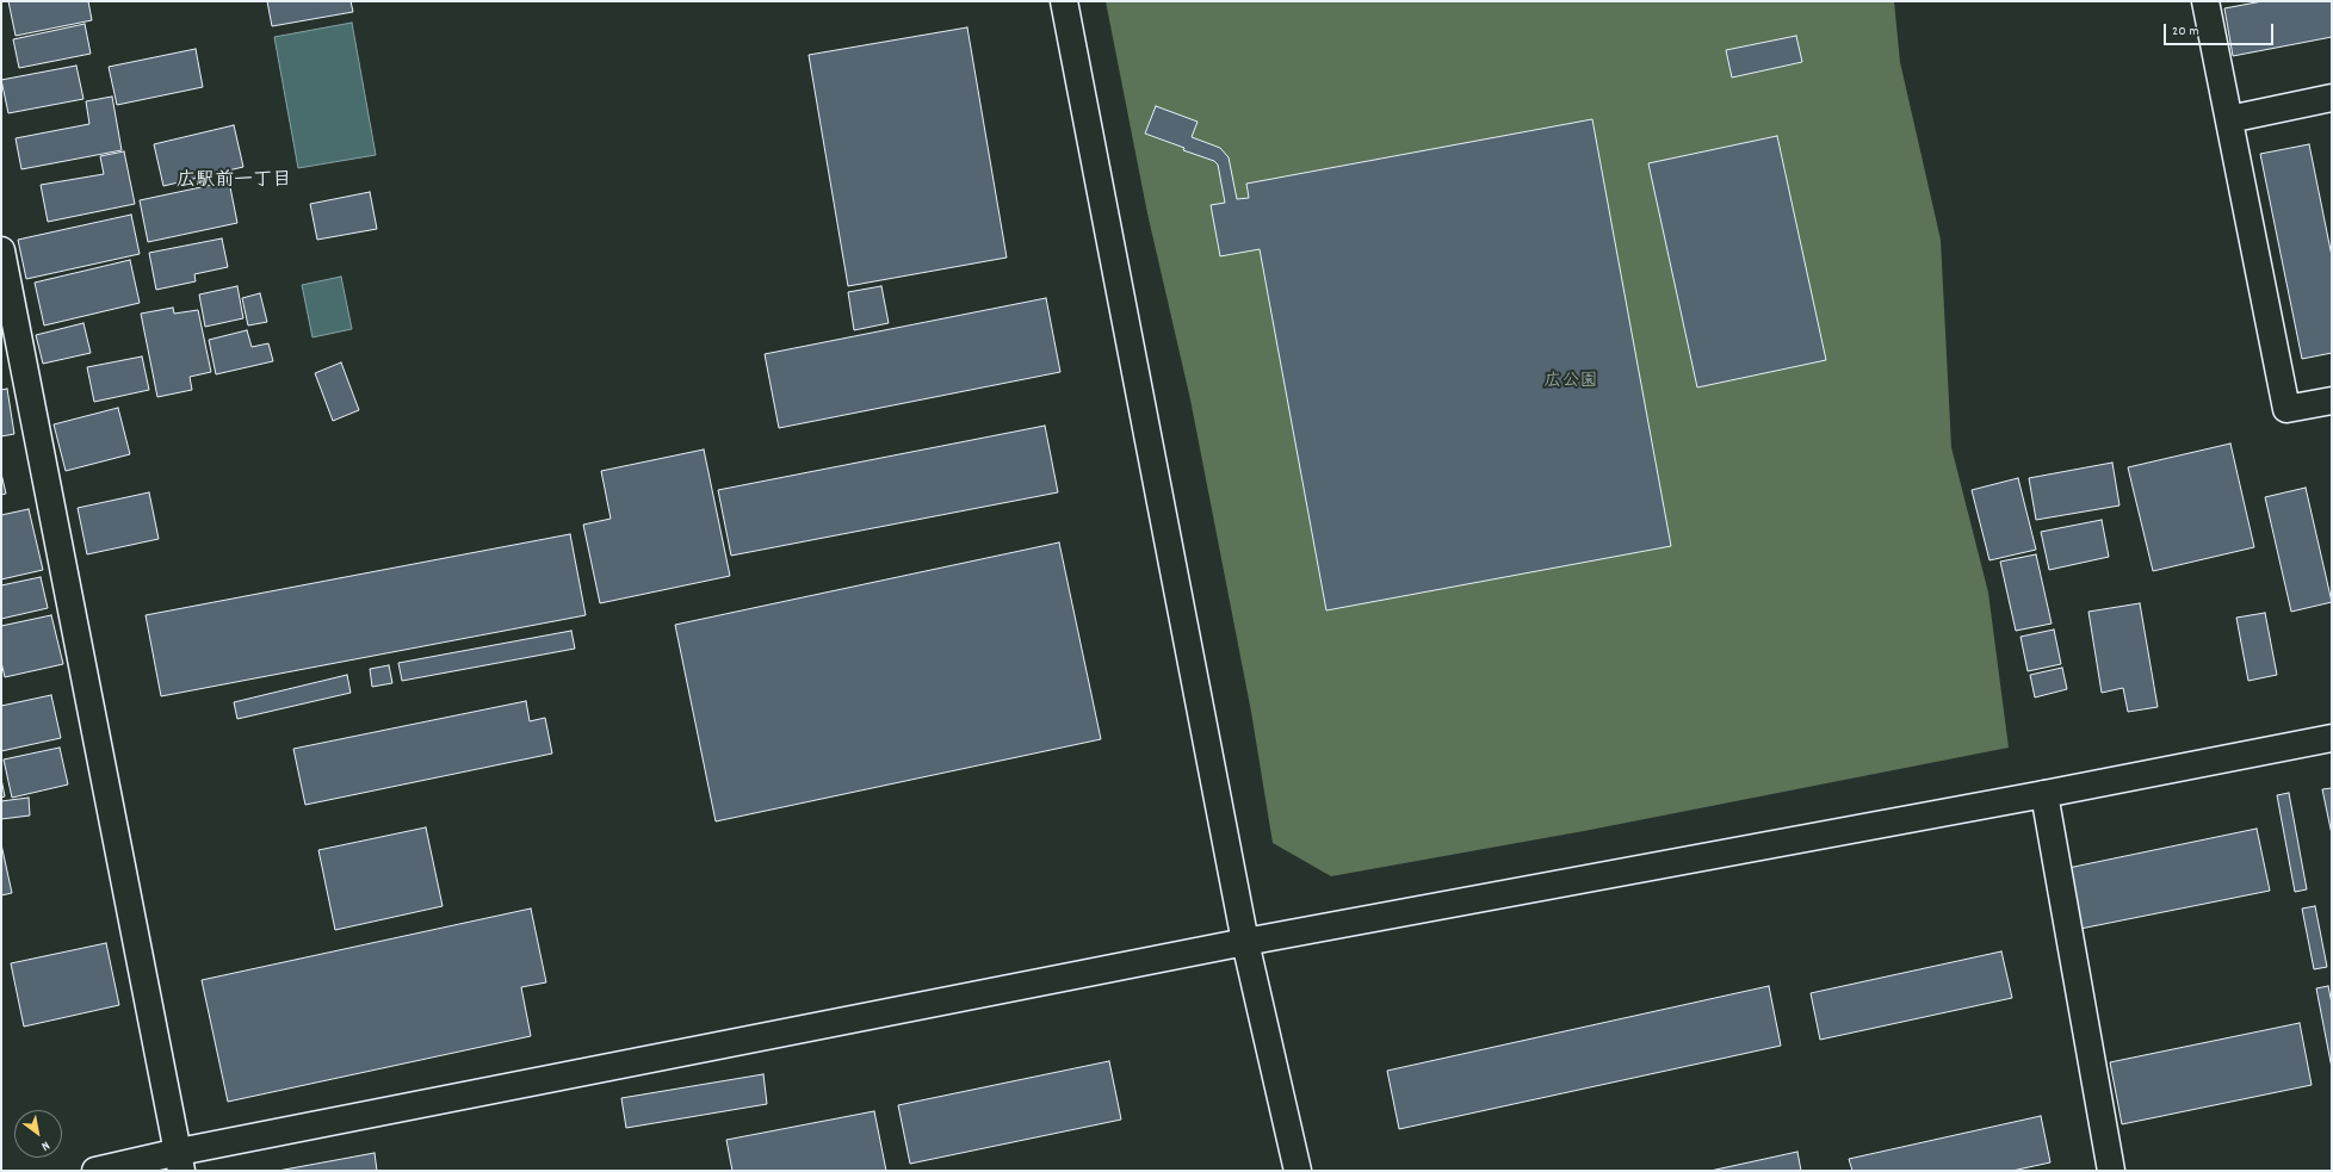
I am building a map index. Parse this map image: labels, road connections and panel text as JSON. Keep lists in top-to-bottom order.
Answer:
{
  "districts": ["広駅前一丁目"],
  "parks": ["広公園"],
  "scale_bar": "20 m",
  "north": "bottom right"
}
